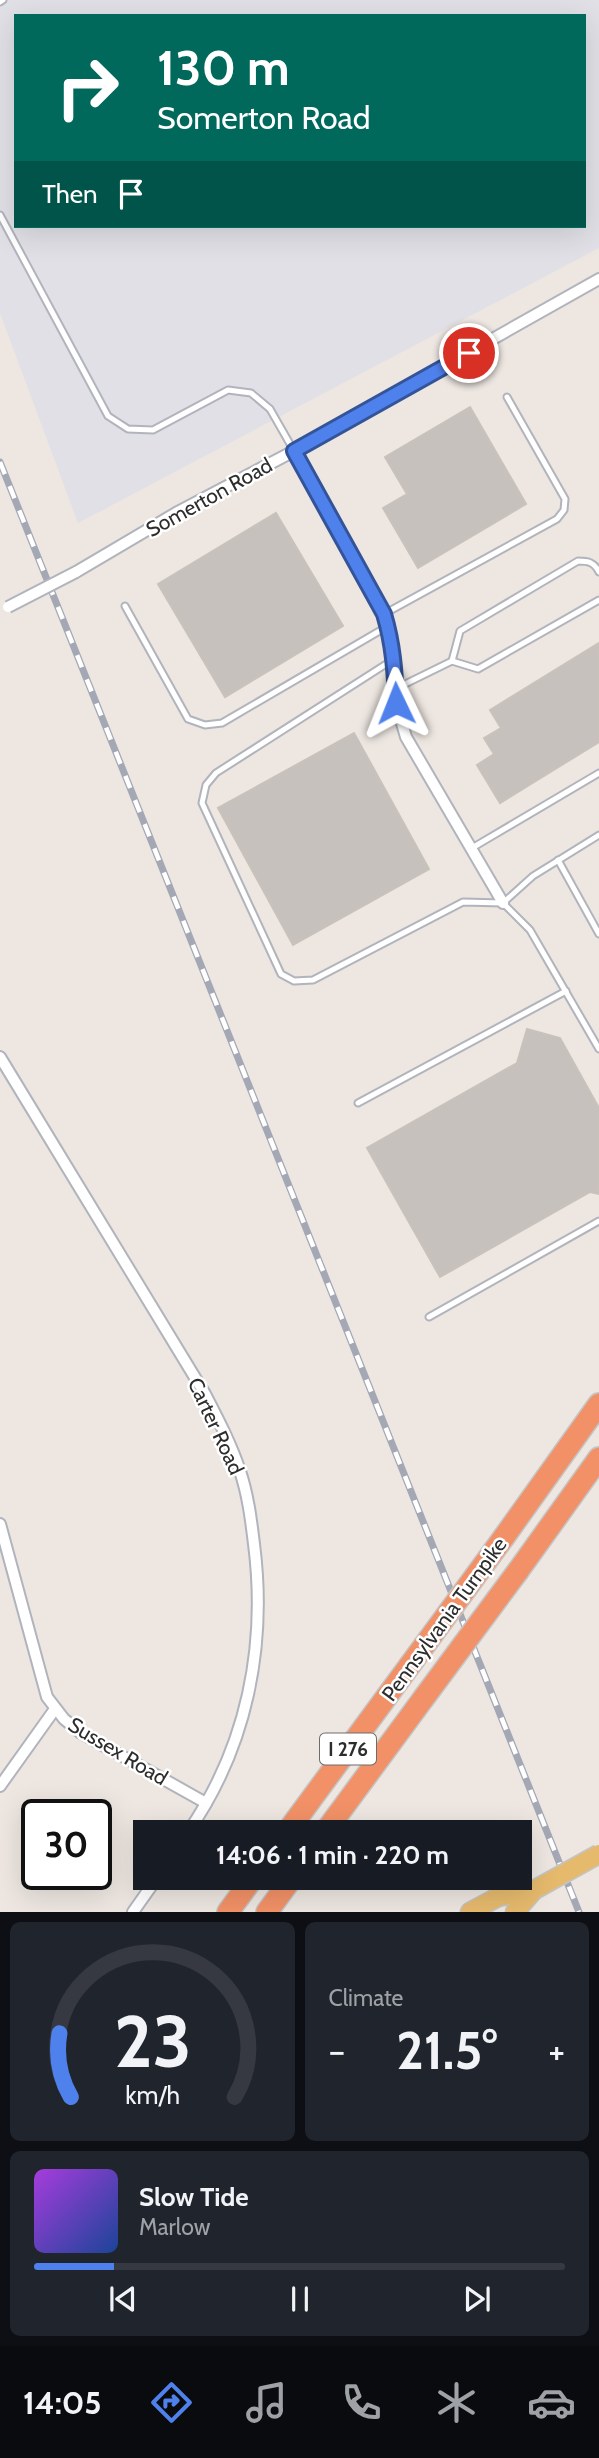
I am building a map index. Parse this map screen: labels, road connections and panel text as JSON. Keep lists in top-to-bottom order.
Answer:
{
  "streets": {
    "highway": ["Pennsylvania Turnpike", "I 276"],
    "street": ["Somerton Road", "Carter Road", "Sussex Road"]
  },
  "crossings": [
    ["Carter Road", "Sussex Road"]
  ],
  "page": {
    "turn": ["130 m", "Somerton Road"],
    "then": "Then",
    "limit": "30",
    "trip": "14:06 · 1 min · 220 m",
    "tile": "Climate",
    "heat": ["−", "21.5°", "+"],
    "song": ["Slow Tide", "Marlow"],
    "tabs": "14:05",
    "gauge": ["23", "km/h"]
  }
}
